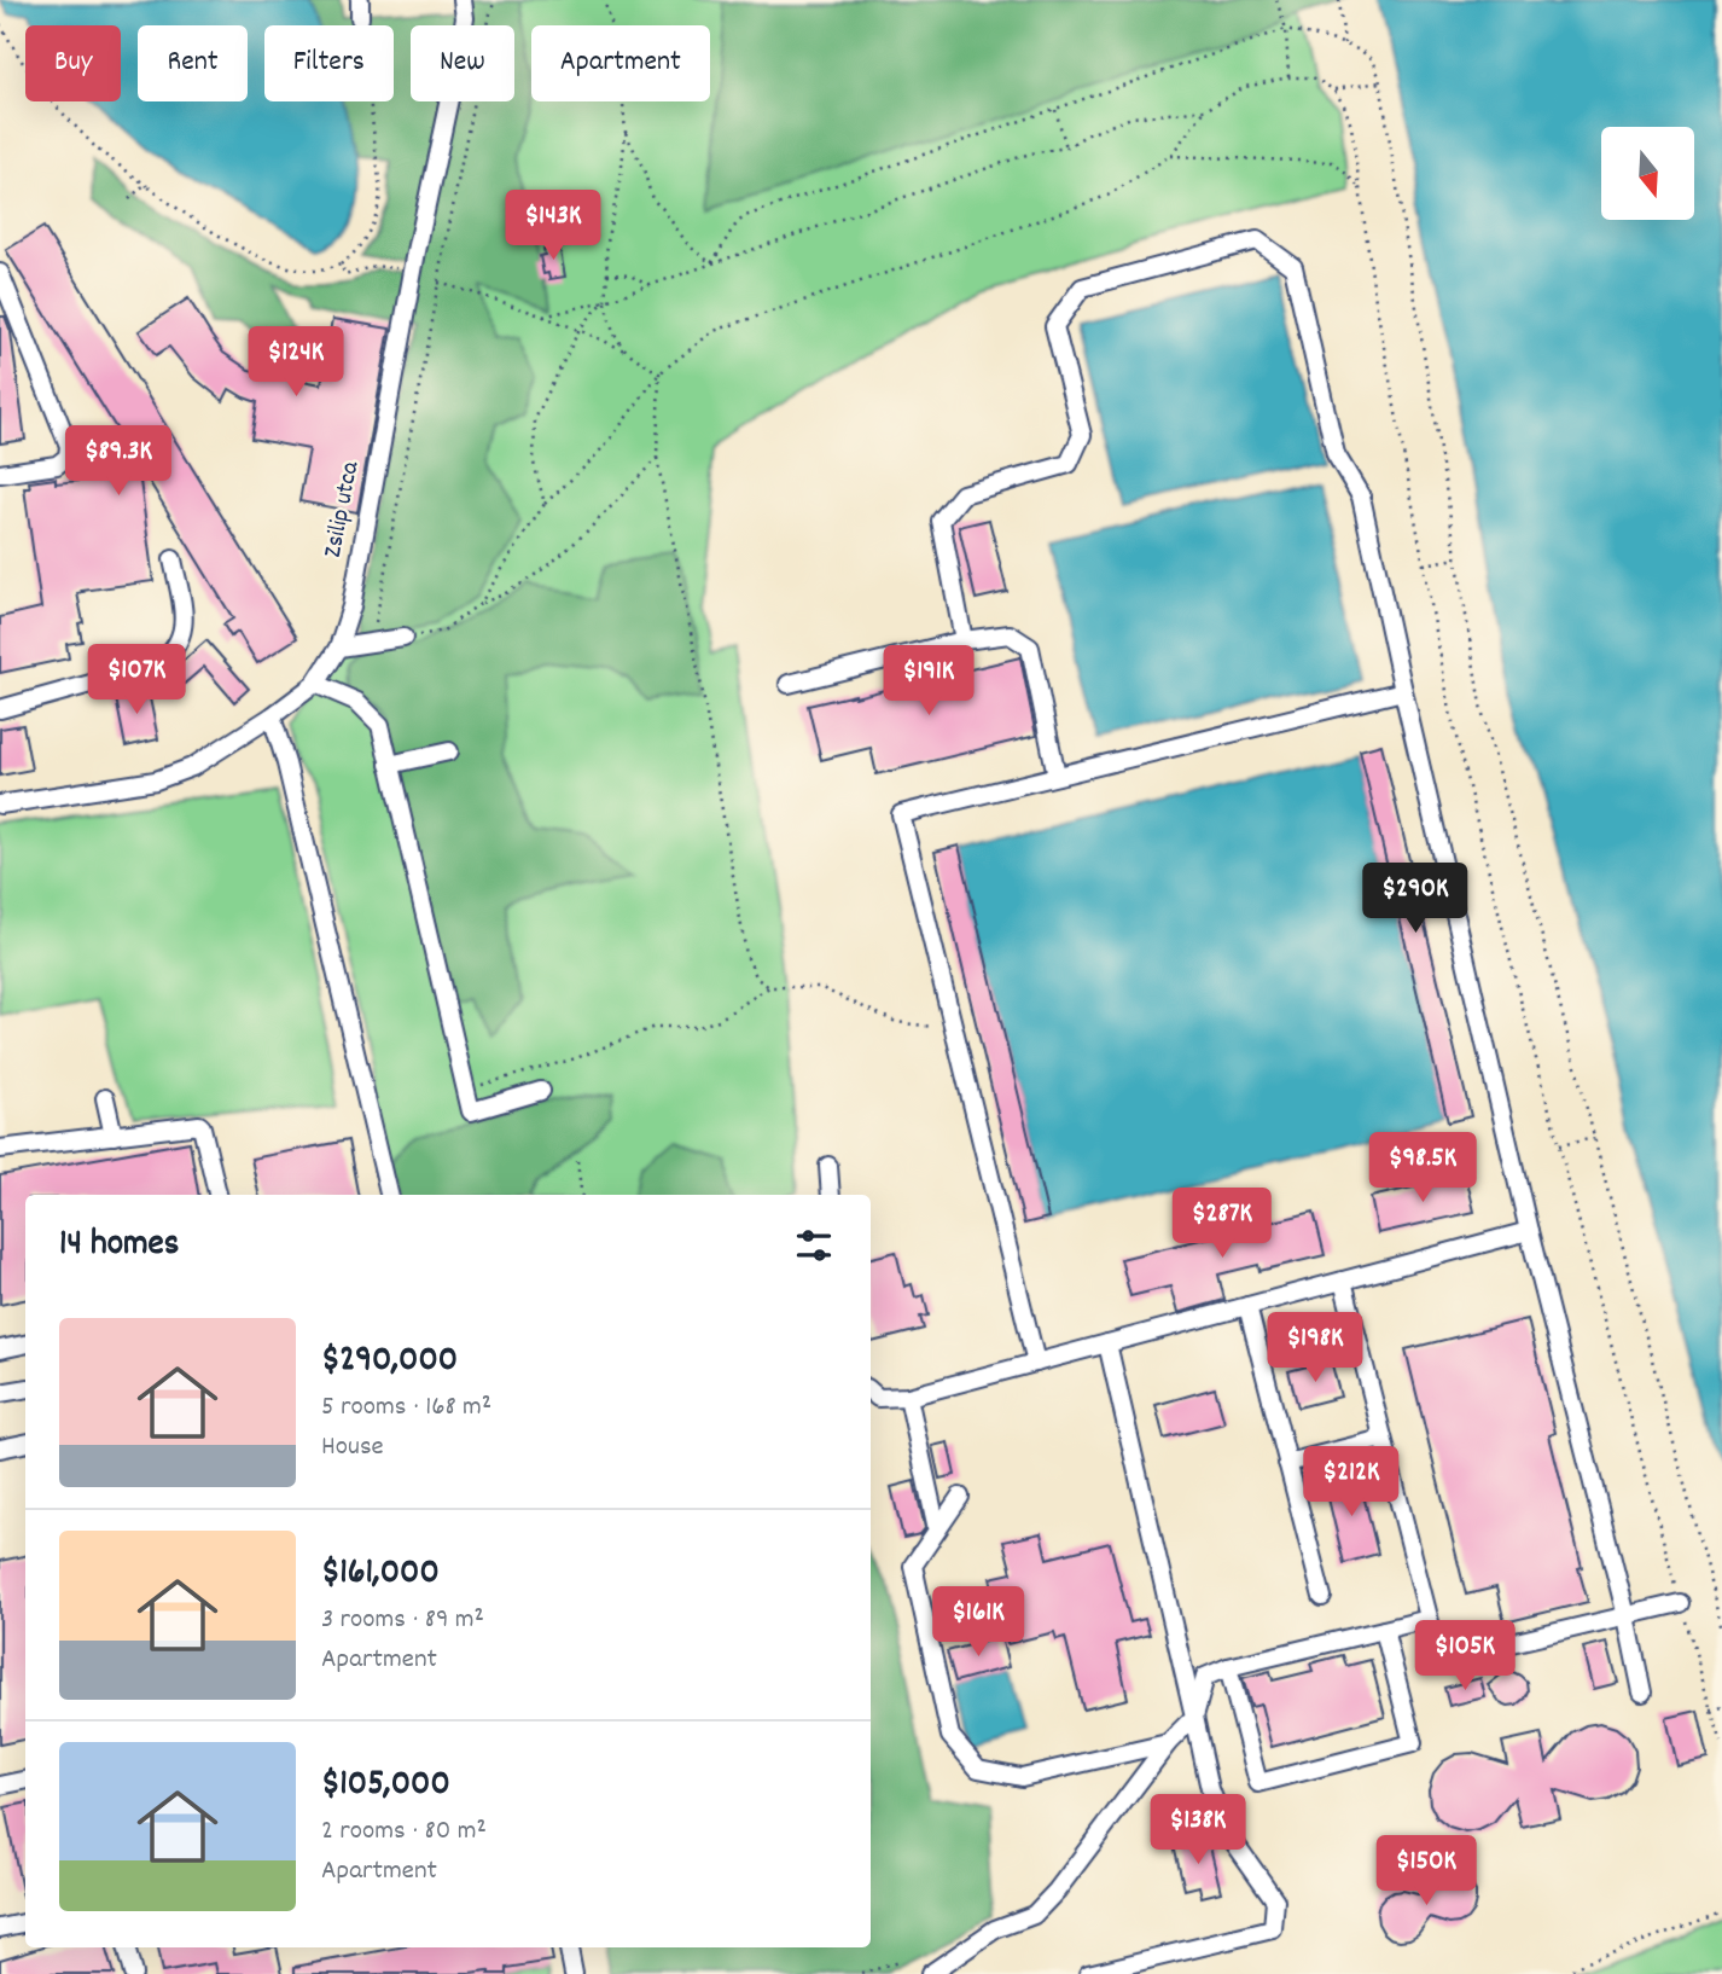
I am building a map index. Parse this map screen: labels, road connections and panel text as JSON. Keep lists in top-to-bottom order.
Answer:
{
  "streets": {
    "street": ["Zsilip utca"]
  },
  "north": "bottom",
  "page": {
    "chip": [
      "Buy",
      "Rent",
      "Filters",
      "New",
      "Apartment"
    ],
    "price": [
      "$143K",
      "$124K",
      "$89.3K",
      "$107K",
      "$191K",
      "$290K",
      "$98.5K",
      "$287K",
      "$198K",
      "$212K",
      "$161K",
      "$105K",
      "$138K",
      "$150K"
    ],
    "heading": "14 homes",
    "list": [
      {
        "name": "$290,000",
        "note": "5 rooms · 168 m² · House"
      },
      {
        "name": "$161,000",
        "note": "3 rooms · 89 m² · Apartment"
      },
      {
        "name": "$105,000",
        "note": "2 rooms · 80 m² · Apartment"
      }
    ]
  }
}
